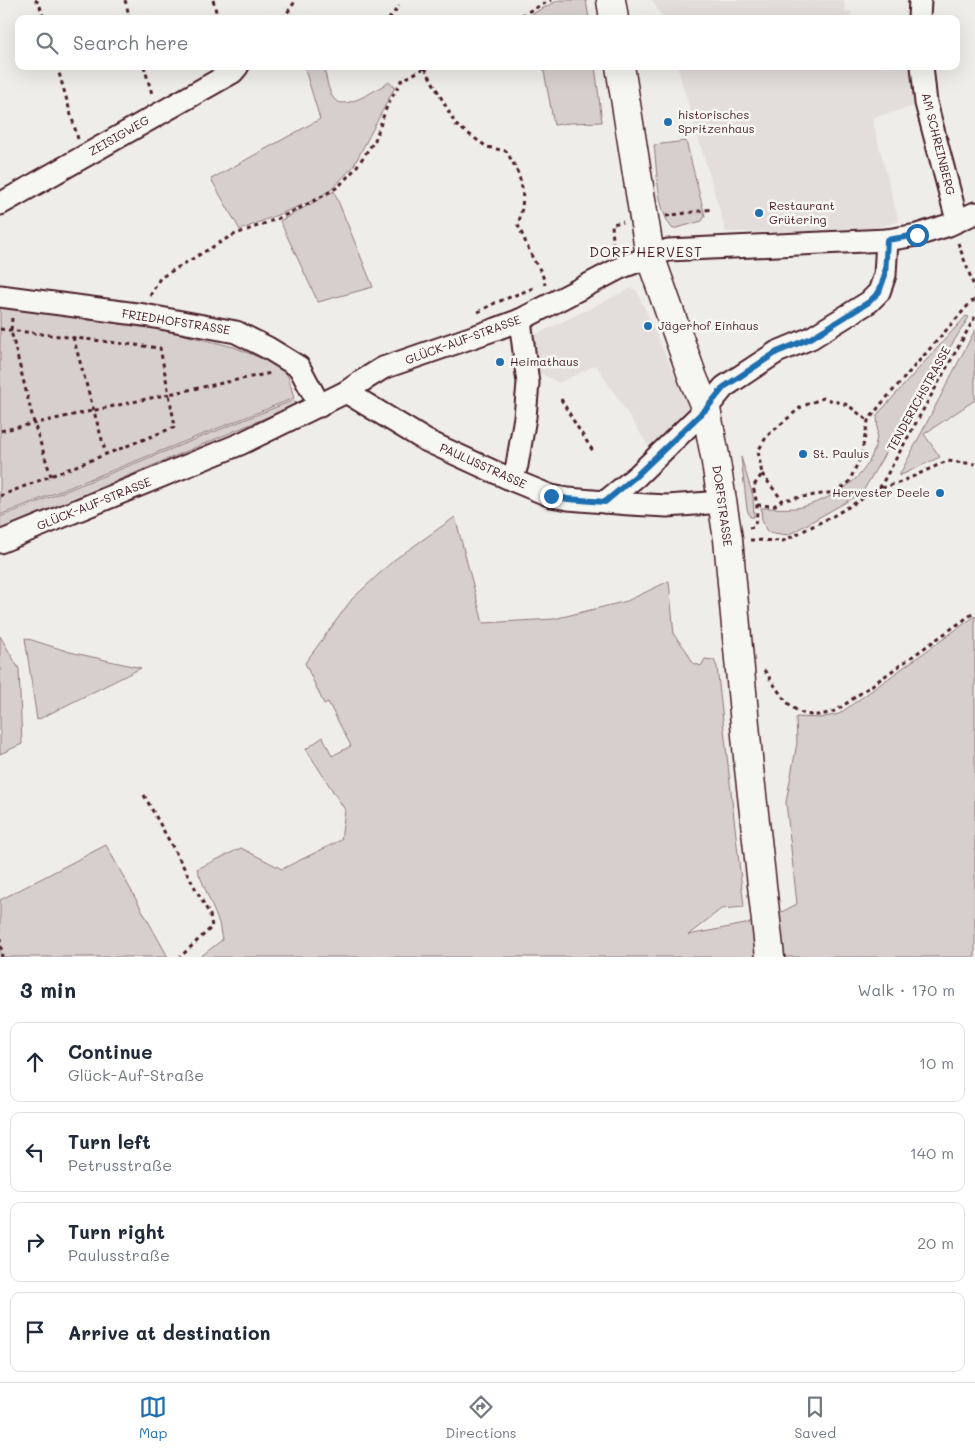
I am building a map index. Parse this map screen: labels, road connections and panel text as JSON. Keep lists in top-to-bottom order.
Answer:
{
  "streets": {
    "street": [
      "ZEISIGWEG",
      "AM SCHREINBERG",
      "FRIEDHOFSTRASSE",
      "GLÜCK-AUF-STRASSE",
      "PAULUSSTRASSE",
      "DORFSTRASSE"
    ],
    "path": ["TENDERICHSTRASSE"]
  },
  "crossings": [
    ["AM SCHREINBERG", "GLÜCK-AUF-STRASSE"],
    ["GLÜCK-AUF-STRASSE", "PAULUSSTRASSE"],
    ["GLÜCK-AUF-STRASSE", "DORFSTRASSE"],
    ["PAULUSSTRASSE", "DORFSTRASSE"]
  ],
  "districts": ["DORF HERVEST"],
  "places": [
    "historisches Spritzenhaus",
    "Restaurant Grütering",
    "Jägerhof Einhaus",
    "Heimathaus",
    "St. Paulus",
    "Hervester Deele"
  ],
  "page": {
    "search": "Search here",
    "heading": ["3 min", "Walk · 170 m"],
    "list": [
      ["Continue", "Glück-Auf-Straße", "10 m"],
      ["Turn left", "Petrusstraße", "140 m"],
      ["Turn right", "Paulusstraße", "20 m"],
      "Arrive at destination"
    ],
    "nav": ["Map", "Directions", "Saved"]
  }
}
